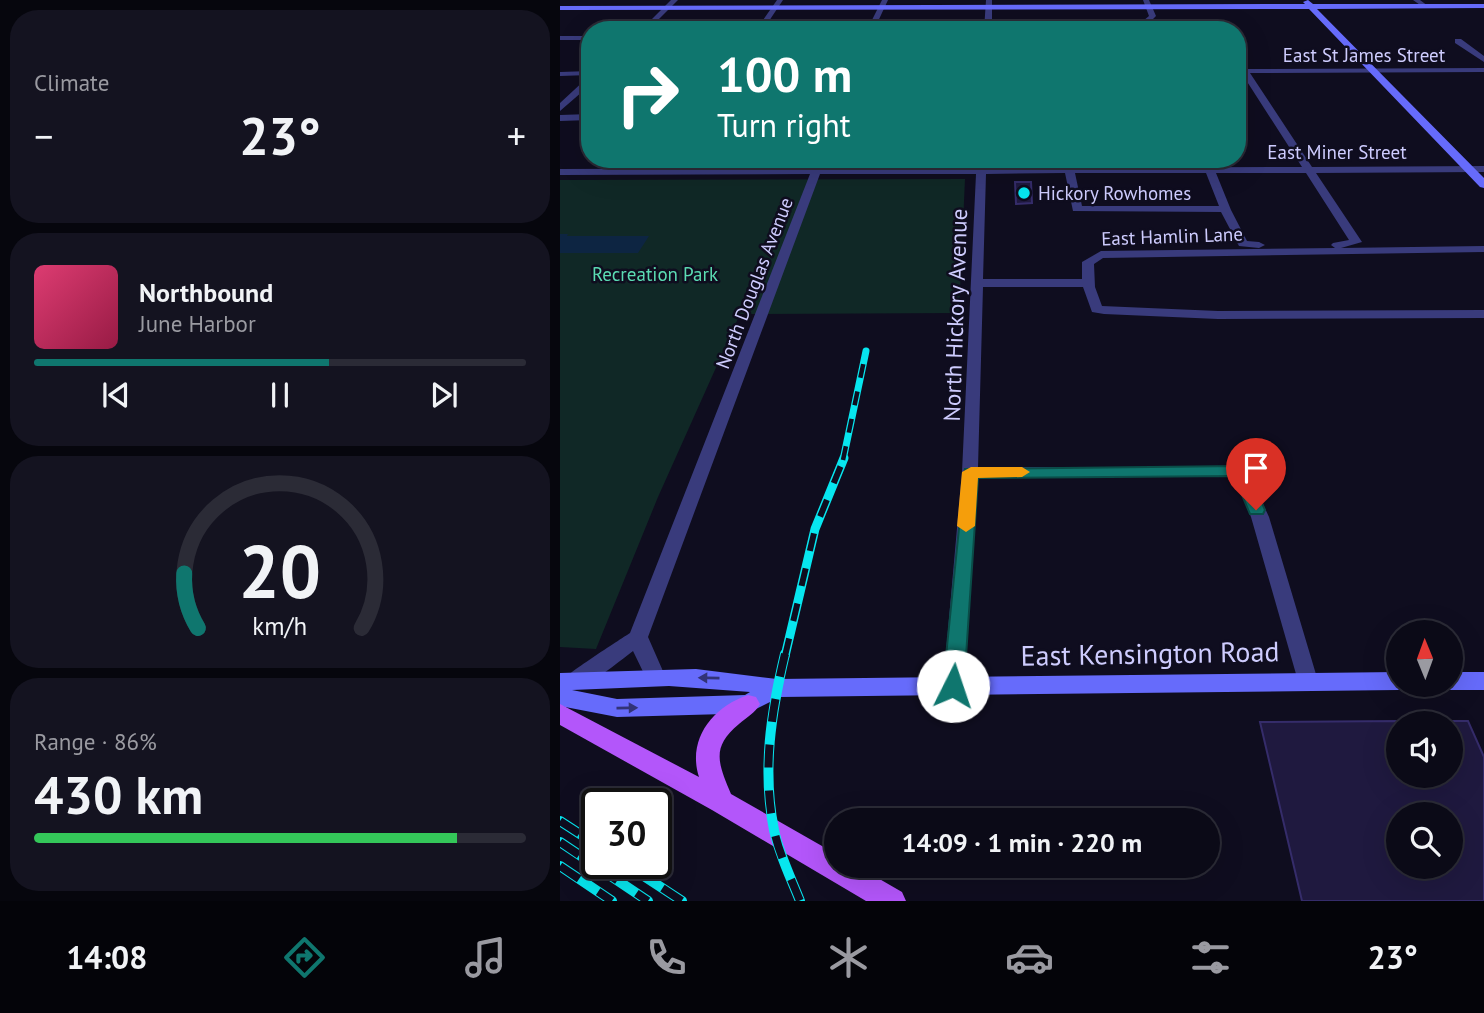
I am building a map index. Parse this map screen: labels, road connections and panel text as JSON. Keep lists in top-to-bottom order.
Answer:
{
  "streets": {
    "street": [
      "East St James Street",
      "East Miner Street",
      "East Hamlin Lane",
      "North Douglas Avenue",
      "North Hickory Avenue",
      "East Kensington Road"
    ]
  },
  "crossings": [
    ["North Hickory Avenue", "East Kensington Road"]
  ],
  "parks": ["Recreation Park"],
  "places": ["Hickory Rowhomes"],
  "north": "top",
  "page": {
    "tile": [
      "Climate",
      ["Range · 86%", "430 km"]
    ],
    "turn": ["100 m", "Turn right"],
    "heat": ["−", "23°", "+"],
    "song": ["Northbound", "June Harbor"],
    "limit": "30",
    "trip": "14:09 · 1 min · 220 m",
    "tabs": ["14:08", "23°"],
    "gauge": ["20", "km/h"]
  }
}
